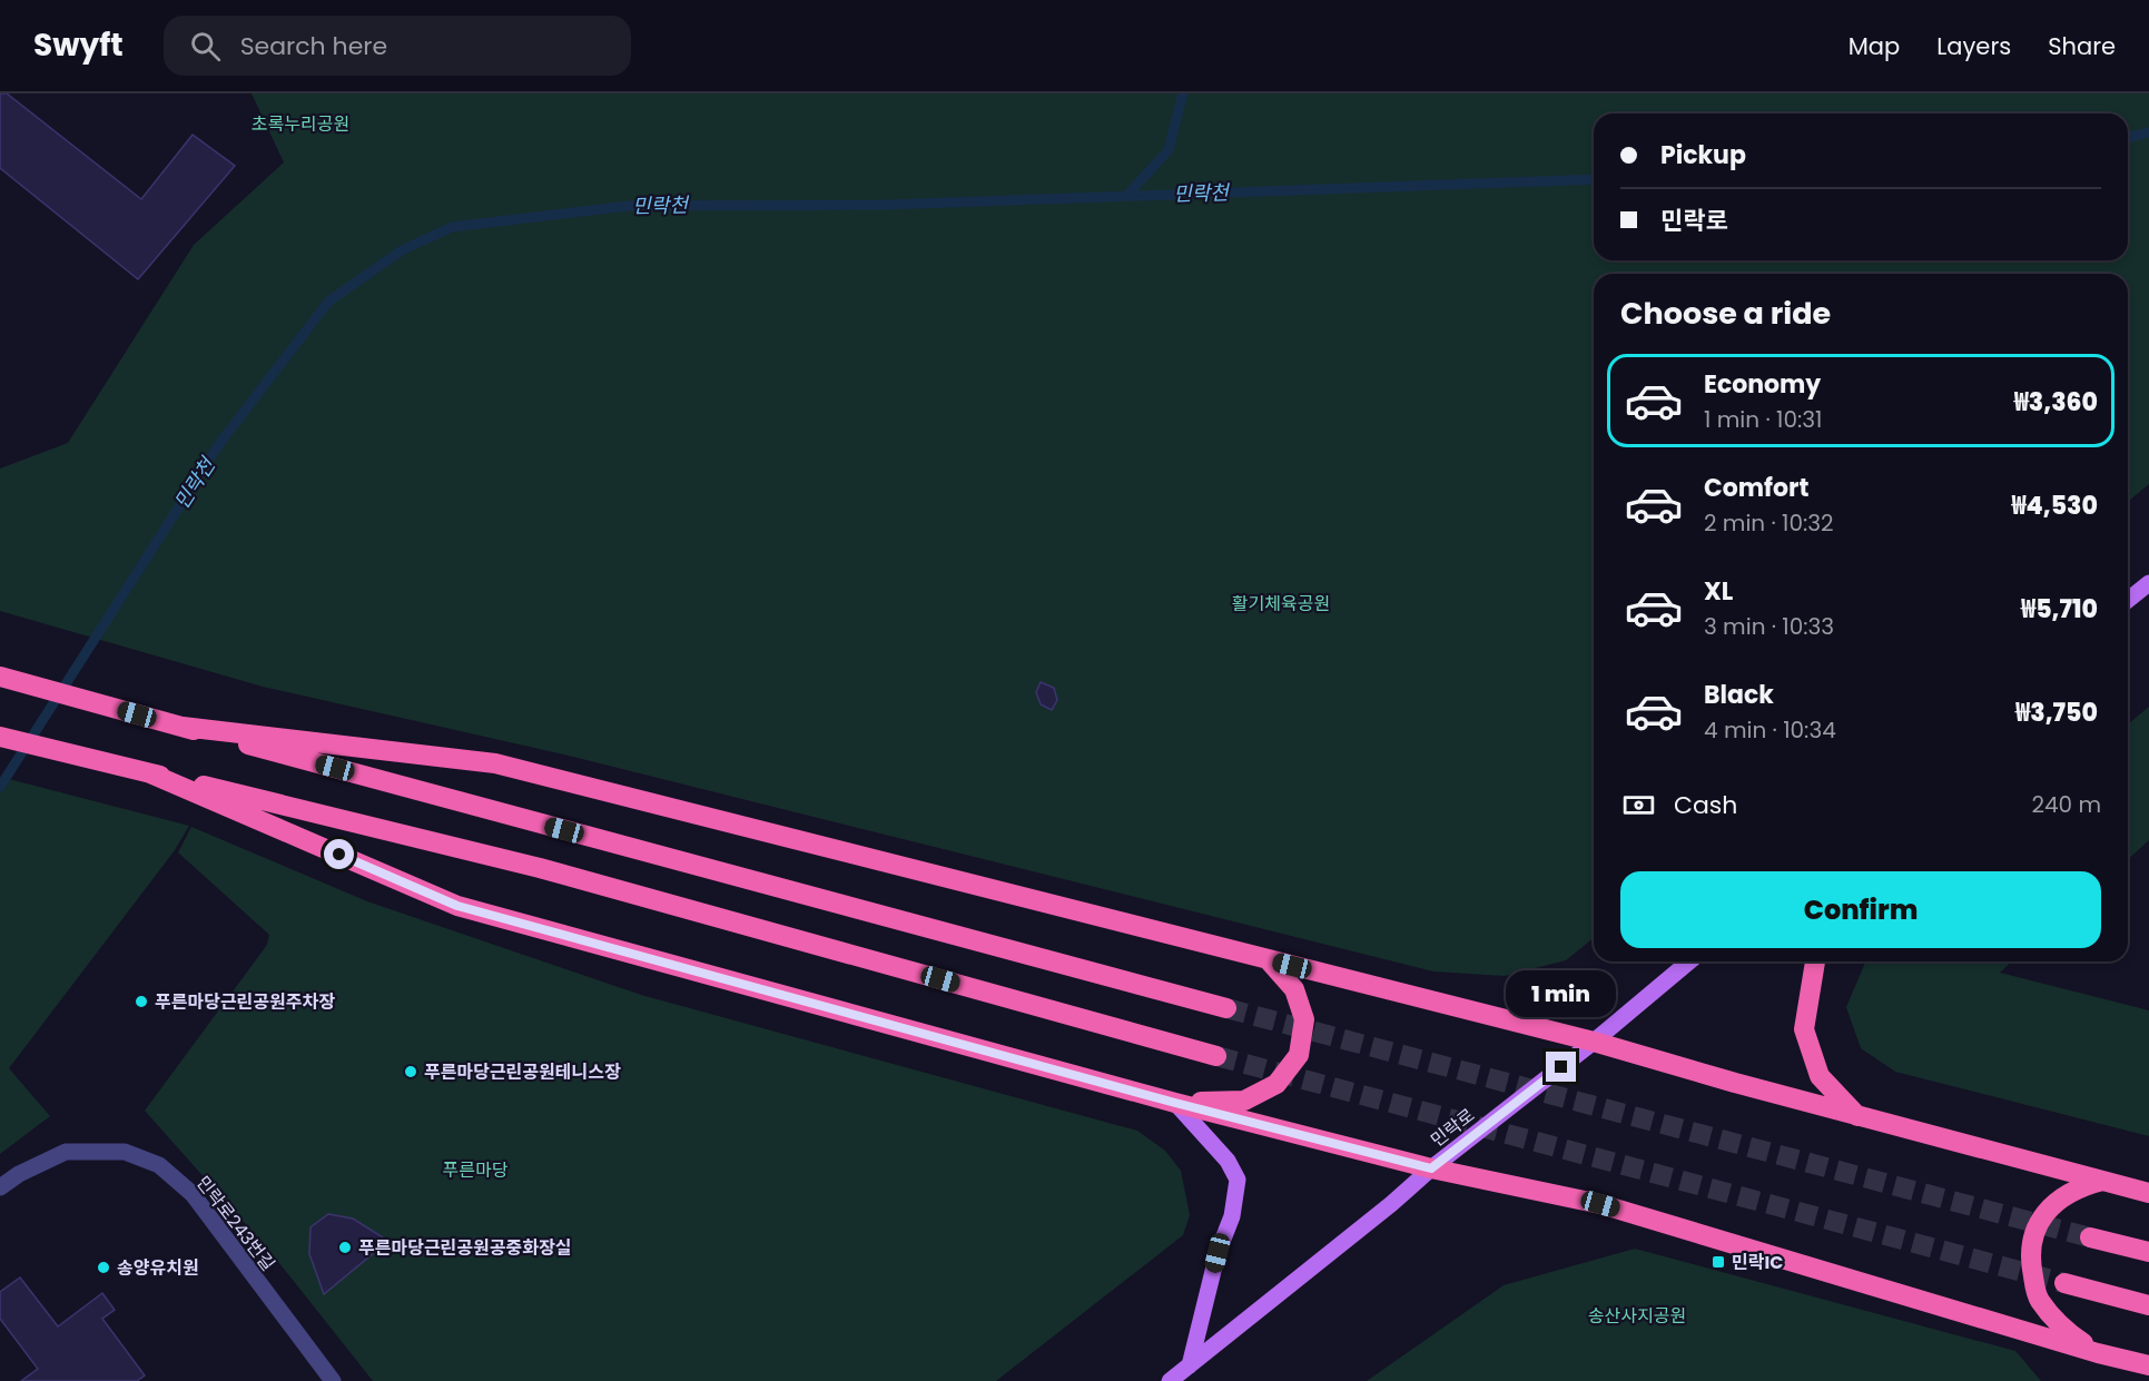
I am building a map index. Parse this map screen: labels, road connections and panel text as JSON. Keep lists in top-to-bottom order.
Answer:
{
  "streets": {
    "main road": ["민락로"],
    "street": ["민락로243번길"]
  },
  "water": ["민락천"],
  "parks": [
    "초록누리공원",
    "활기체육공원",
    "푸른마당",
    "송산사지공원"
  ],
  "places": {
    "other": [
      "푸른마당근린공원주차장",
      "푸른마당근린공원테니스장",
      "푸른마당근린공원공중화장실",
      "송양유치원"
    ],
    "transit": ["민락IC"]
  },
  "page": {
    "header": "Swyft",
    "search": "Search here",
    "nav": ["Map", "Layers", "Share"],
    "banner": ["Pickup", "민락로"],
    "heading": "Choose a ride",
    "list": [
      {
        "name": "Economy",
        "note": "1 min · 10:31",
        "value": "₩3,360"
      },
      {
        "name": "Comfort",
        "note": "2 min · 10:32",
        "value": "₩4,530"
      },
      {
        "name": "XL",
        "note": "3 min · 10:33",
        "value": "₩5,710"
      },
      {
        "name": "Black",
        "note": "4 min · 10:34",
        "value": "₩3,750"
      }
    ],
    "pay": ["Cash", "240 m"],
    "buttons": "Confirm",
    "bubble": "1 min"
  }
}
